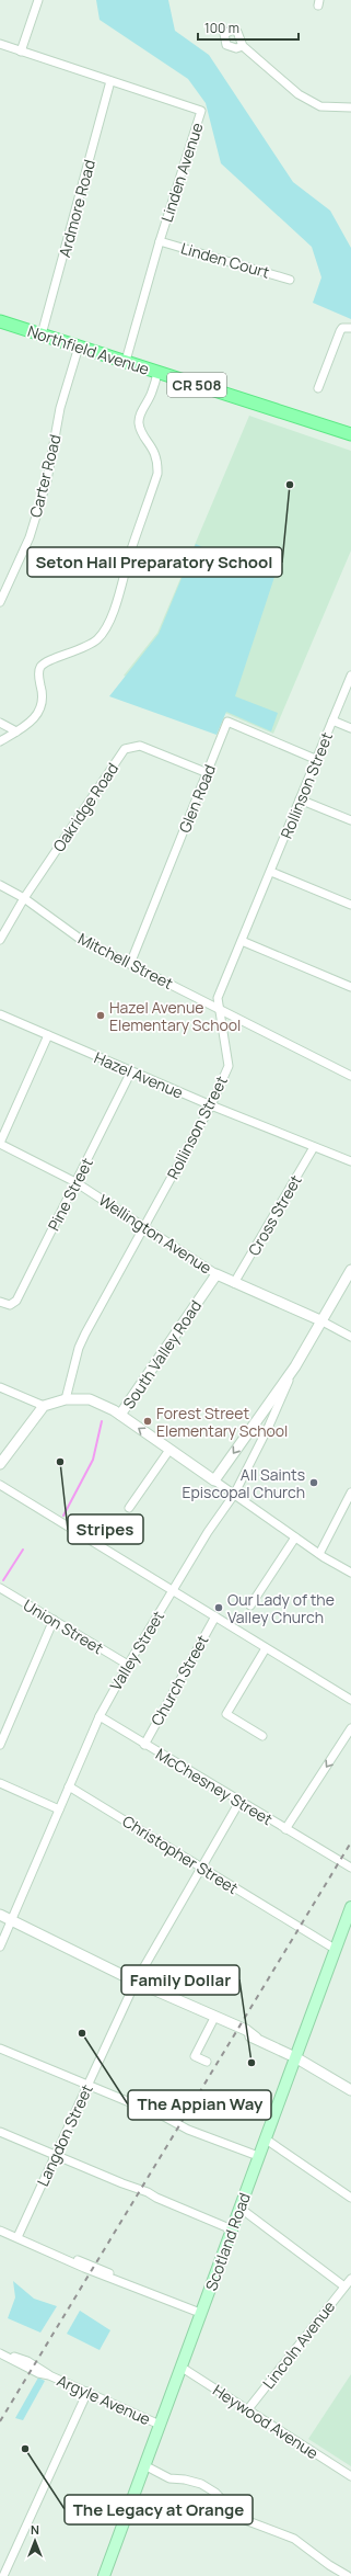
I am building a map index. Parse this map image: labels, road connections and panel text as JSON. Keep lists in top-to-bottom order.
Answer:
{
  "streets": {
    "main road": ["Northfield Avenue", "CR 508", "Scotland Road"],
    "street": [
      "Linden Avenue",
      "Ardmore Road",
      "Linden Court",
      "Carter Road",
      "Rollinson Street",
      "Glen Road",
      "Oakridge Road",
      "Mitchell Street",
      "Hazel Avenue",
      "Pine Street",
      "Cross Street",
      "Wellington Avenue",
      "South Valley Road",
      "Union Street",
      "Valley Street",
      "Church Street",
      "McChesney Street",
      "Christopher Street",
      "Langdon Street",
      "Lincoln Avenue",
      "Argyle Avenue",
      "Heywood Avenue"
    ]
  },
  "crossings": [
    ["Linden Avenue", "Ardmore Road"],
    ["Linden Avenue", "Linden Court"],
    ["Linden Avenue", "Northfield Avenue"],
    ["Ardmore Road", "Northfield Avenue"],
    ["Northfield Avenue", "Carter Road"],
    ["Rollinson Street", "Glen Road"],
    ["Rollinson Street", "Mitchell Street"],
    ["Rollinson Street", "Hazel Avenue"],
    ["Rollinson Street", "Wellington Avenue"],
    ["Rollinson Street", "South Valley Road"],
    ["Glen Road", "Oakridge Road"],
    ["Glen Road", "Mitchell Street"],
    ["Oakridge Road", "Mitchell Street"],
    ["Hazel Avenue", "Pine Street"],
    ["Hazel Avenue", "Cross Street"],
    ["Pine Street", "Wellington Avenue"],
    ["Wellington Avenue", "South Valley Road"],
    ["Union Street", "Valley Street"],
    ["Valley Street", "McChesney Street"],
    ["Valley Street", "Christopher Street"],
    ["Church Street", "McChesney Street"],
    ["McChesney Street", "Langdon Street"],
    ["Christopher Street", "Langdon Street"],
    ["Christopher Street", "Scotland Road"],
    ["Scotland Road", "Argyle Avenue"],
    ["Scotland Road", "Heywood Avenue"],
    ["Lincoln Avenue", "Heywood Avenue"]
  ],
  "places": [
    "Seton Hall Preparatory School",
    "Hazel Avenue Elementary School",
    "Forest Street Elementary School",
    "Stripes",
    "All Saints Episcopal Church",
    "Our Lady of the Valley Church",
    "The Appian Way",
    "Family Dollar",
    "The Legacy at Orange"
  ],
  "scale_bar": "100 m",
  "north": "top"
}
